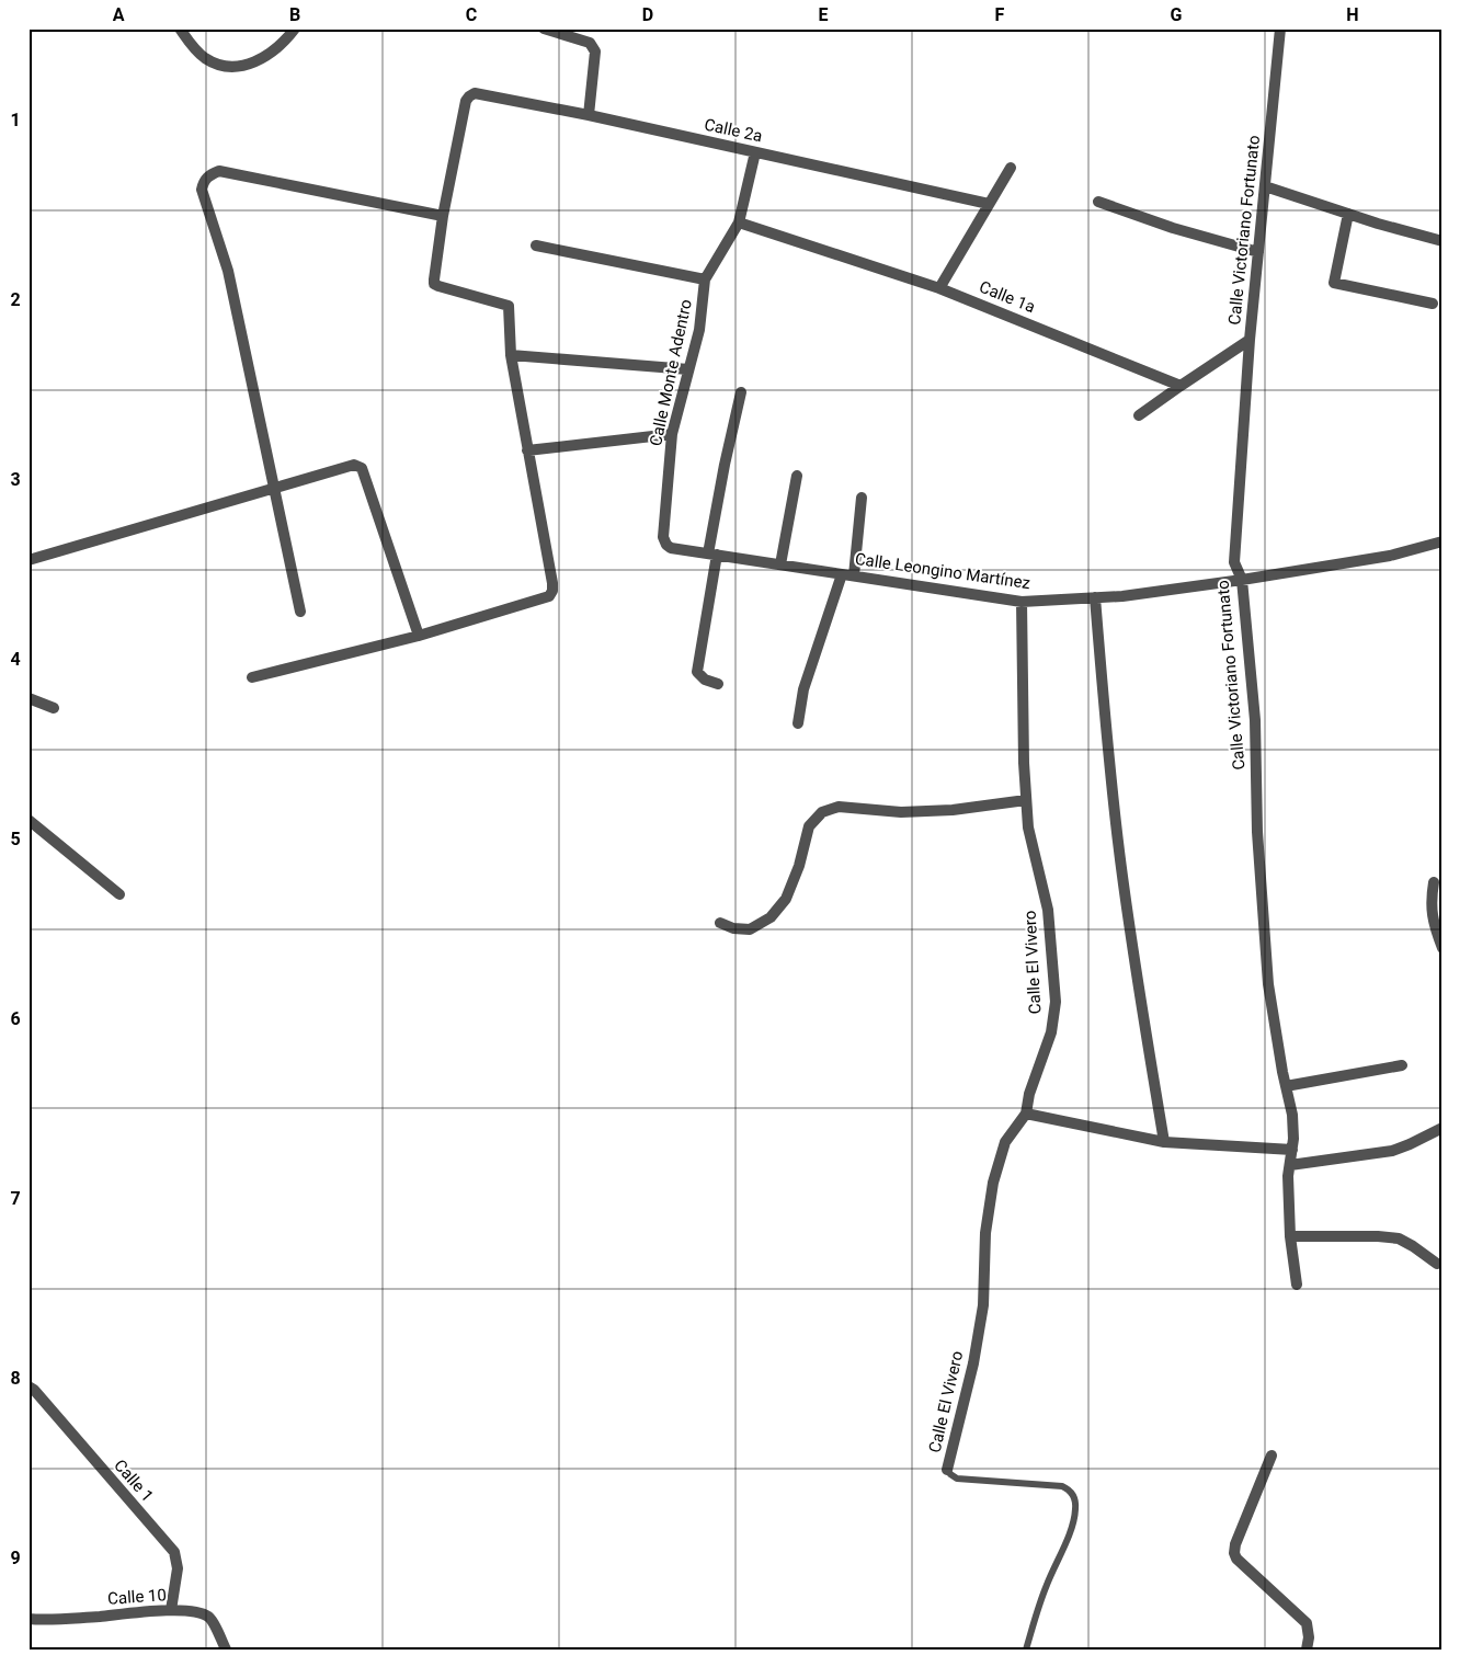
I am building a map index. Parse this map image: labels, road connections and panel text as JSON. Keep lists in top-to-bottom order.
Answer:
{
  "streets": {
    "street": [
      "Calle 2a",
      "Calle Victoriano Fortunato",
      "Calle 1a",
      "Calle Monte Adentro",
      "Calle Leongino Martínez",
      "Calle El Vivero",
      "Calle 1",
      "Calle 10"
    ]
  },
  "crossings": [
    ["Calle 2a", "Calle Monte Adentro"],
    ["Calle Victoriano Fortunato", "Calle Leongino Martínez"],
    ["Calle 1a", "Calle Monte Adentro"],
    ["Calle Monte Adentro", "Calle Leongino Martínez"],
    ["Calle Leongino Martínez", "Calle El Vivero"],
    ["Calle 1", "Calle 10"]
  ],
  "grid": {
    "columns": [
      "A",
      "B",
      "C",
      "D",
      "E",
      "F",
      "G",
      "H"
    ],
    "rows": [
      "1",
      "2",
      "3",
      "4",
      "5",
      "6",
      "7",
      "8",
      "9"
    ]
  }
}
